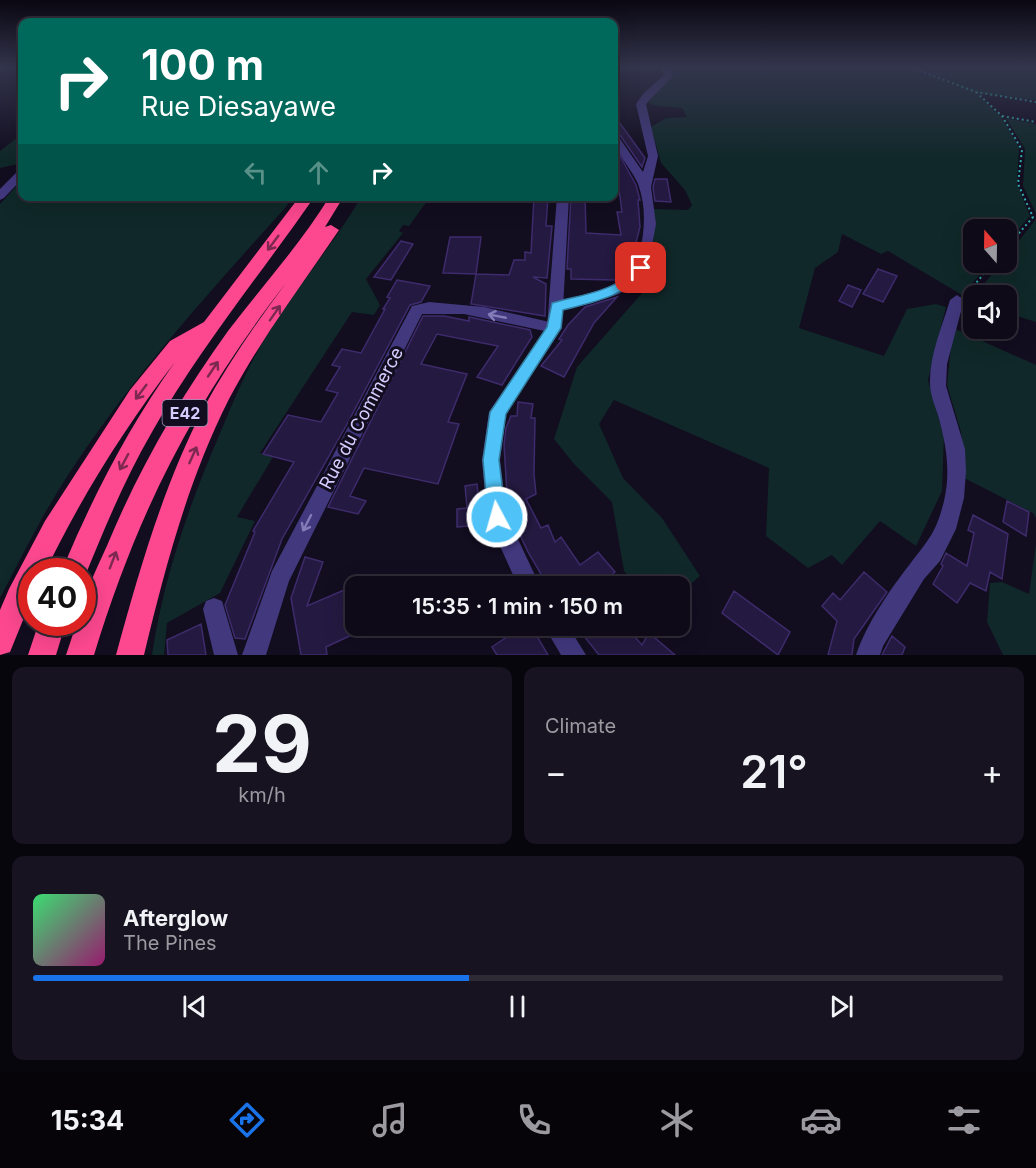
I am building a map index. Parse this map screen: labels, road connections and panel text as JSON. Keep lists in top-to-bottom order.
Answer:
{
  "streets": {
    "highway": ["E42"],
    "street": ["Rue du Commerce"]
  },
  "one_way": ["Rue du Commerce"],
  "north": "top",
  "page": {
    "turn": ["100 m", "Rue Diesayawe"],
    "limit": "40",
    "trip": "15:35 · 1 min · 150 m",
    "tile": [
      ["29", "km/h"],
      "Climate"
    ],
    "heat": ["−", "21°", "+"],
    "song": ["Afterglow", "The Pines"],
    "tabs": "15:34"
  }
}
